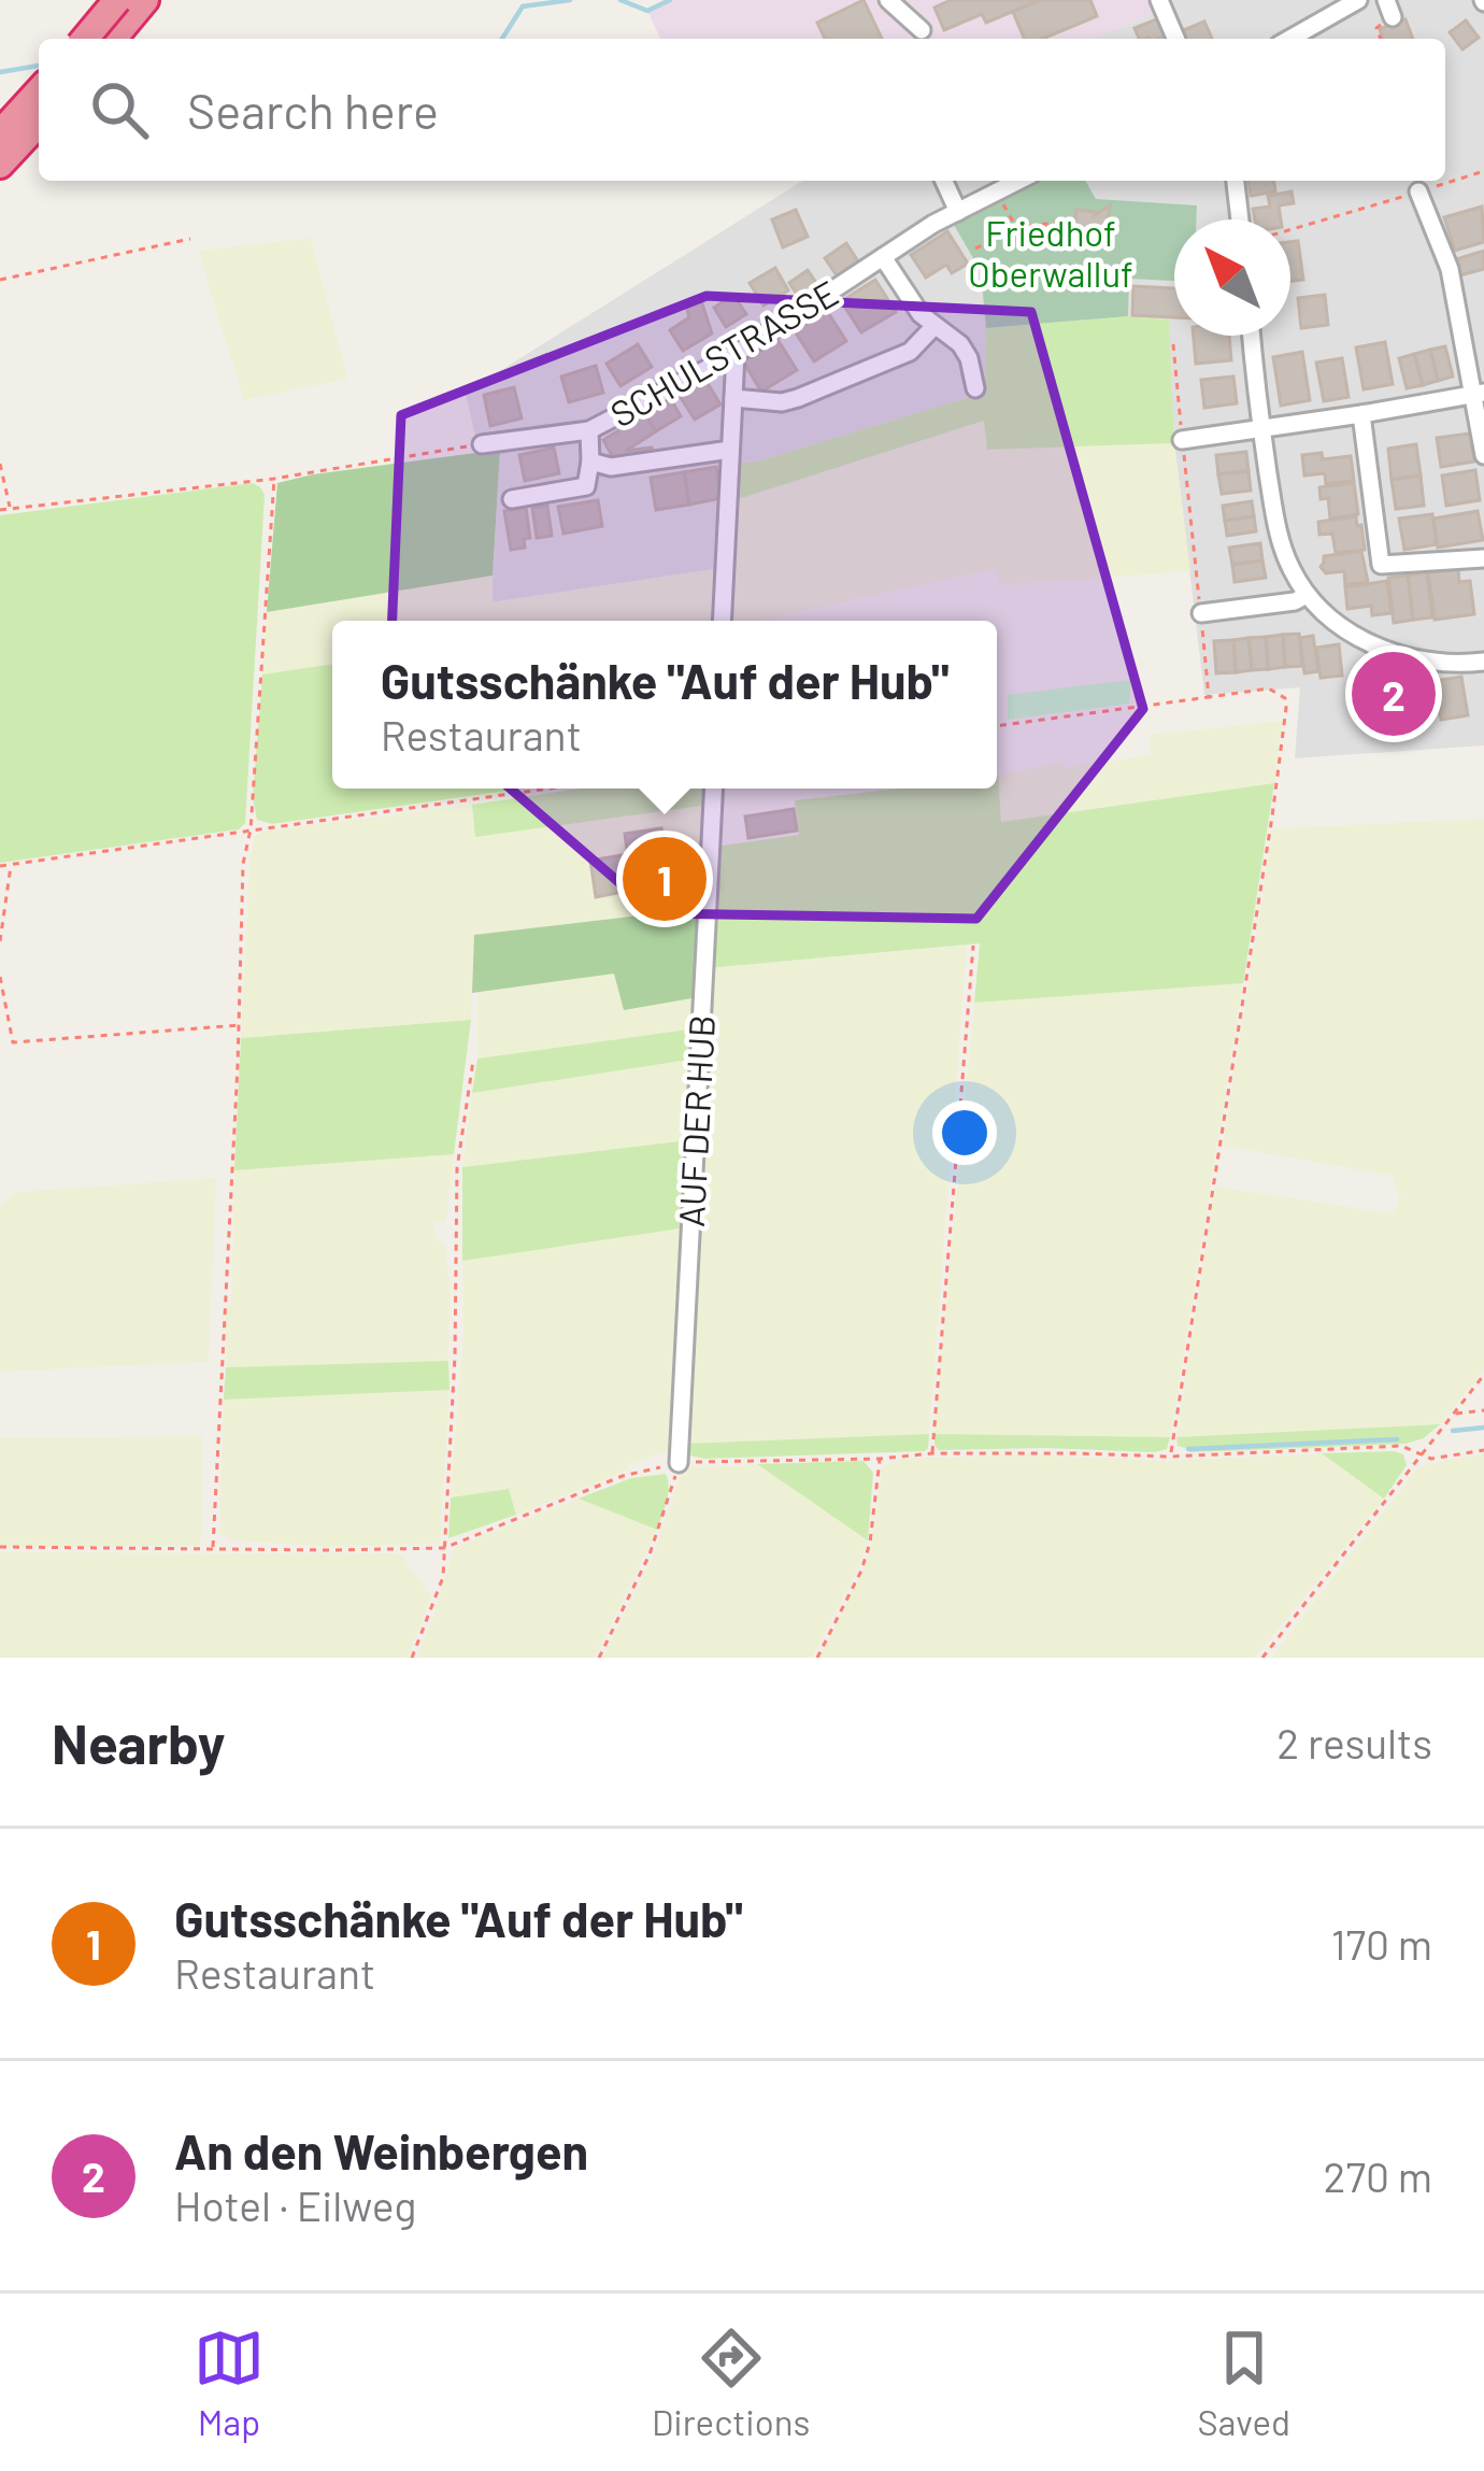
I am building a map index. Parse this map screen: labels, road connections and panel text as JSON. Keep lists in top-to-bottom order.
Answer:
{
  "streets": {
    "street": ["SCHULSTRASSE", "AUF DER HUB"]
  },
  "parks": ["Friedhof Oberwalluf"],
  "north": "top left",
  "page": {
    "search": "Search here",
    "popup": ["Gutsschänke \"Auf der Hub\"", "Restaurant"],
    "pins": ["2", "1"],
    "heading": ["Nearby", "2 results"],
    "list": [
      {
        "mark": "1",
        "name": "Gutsschänke \"Auf der Hub\"",
        "note": "Restaurant",
        "value": "170 m"
      },
      {
        "mark": "2",
        "name": "An den Weinbergen",
        "note": "Hotel · Eilweg",
        "value": "270 m"
      }
    ],
    "nav": ["Map", "Directions", "Saved"]
  }
}
